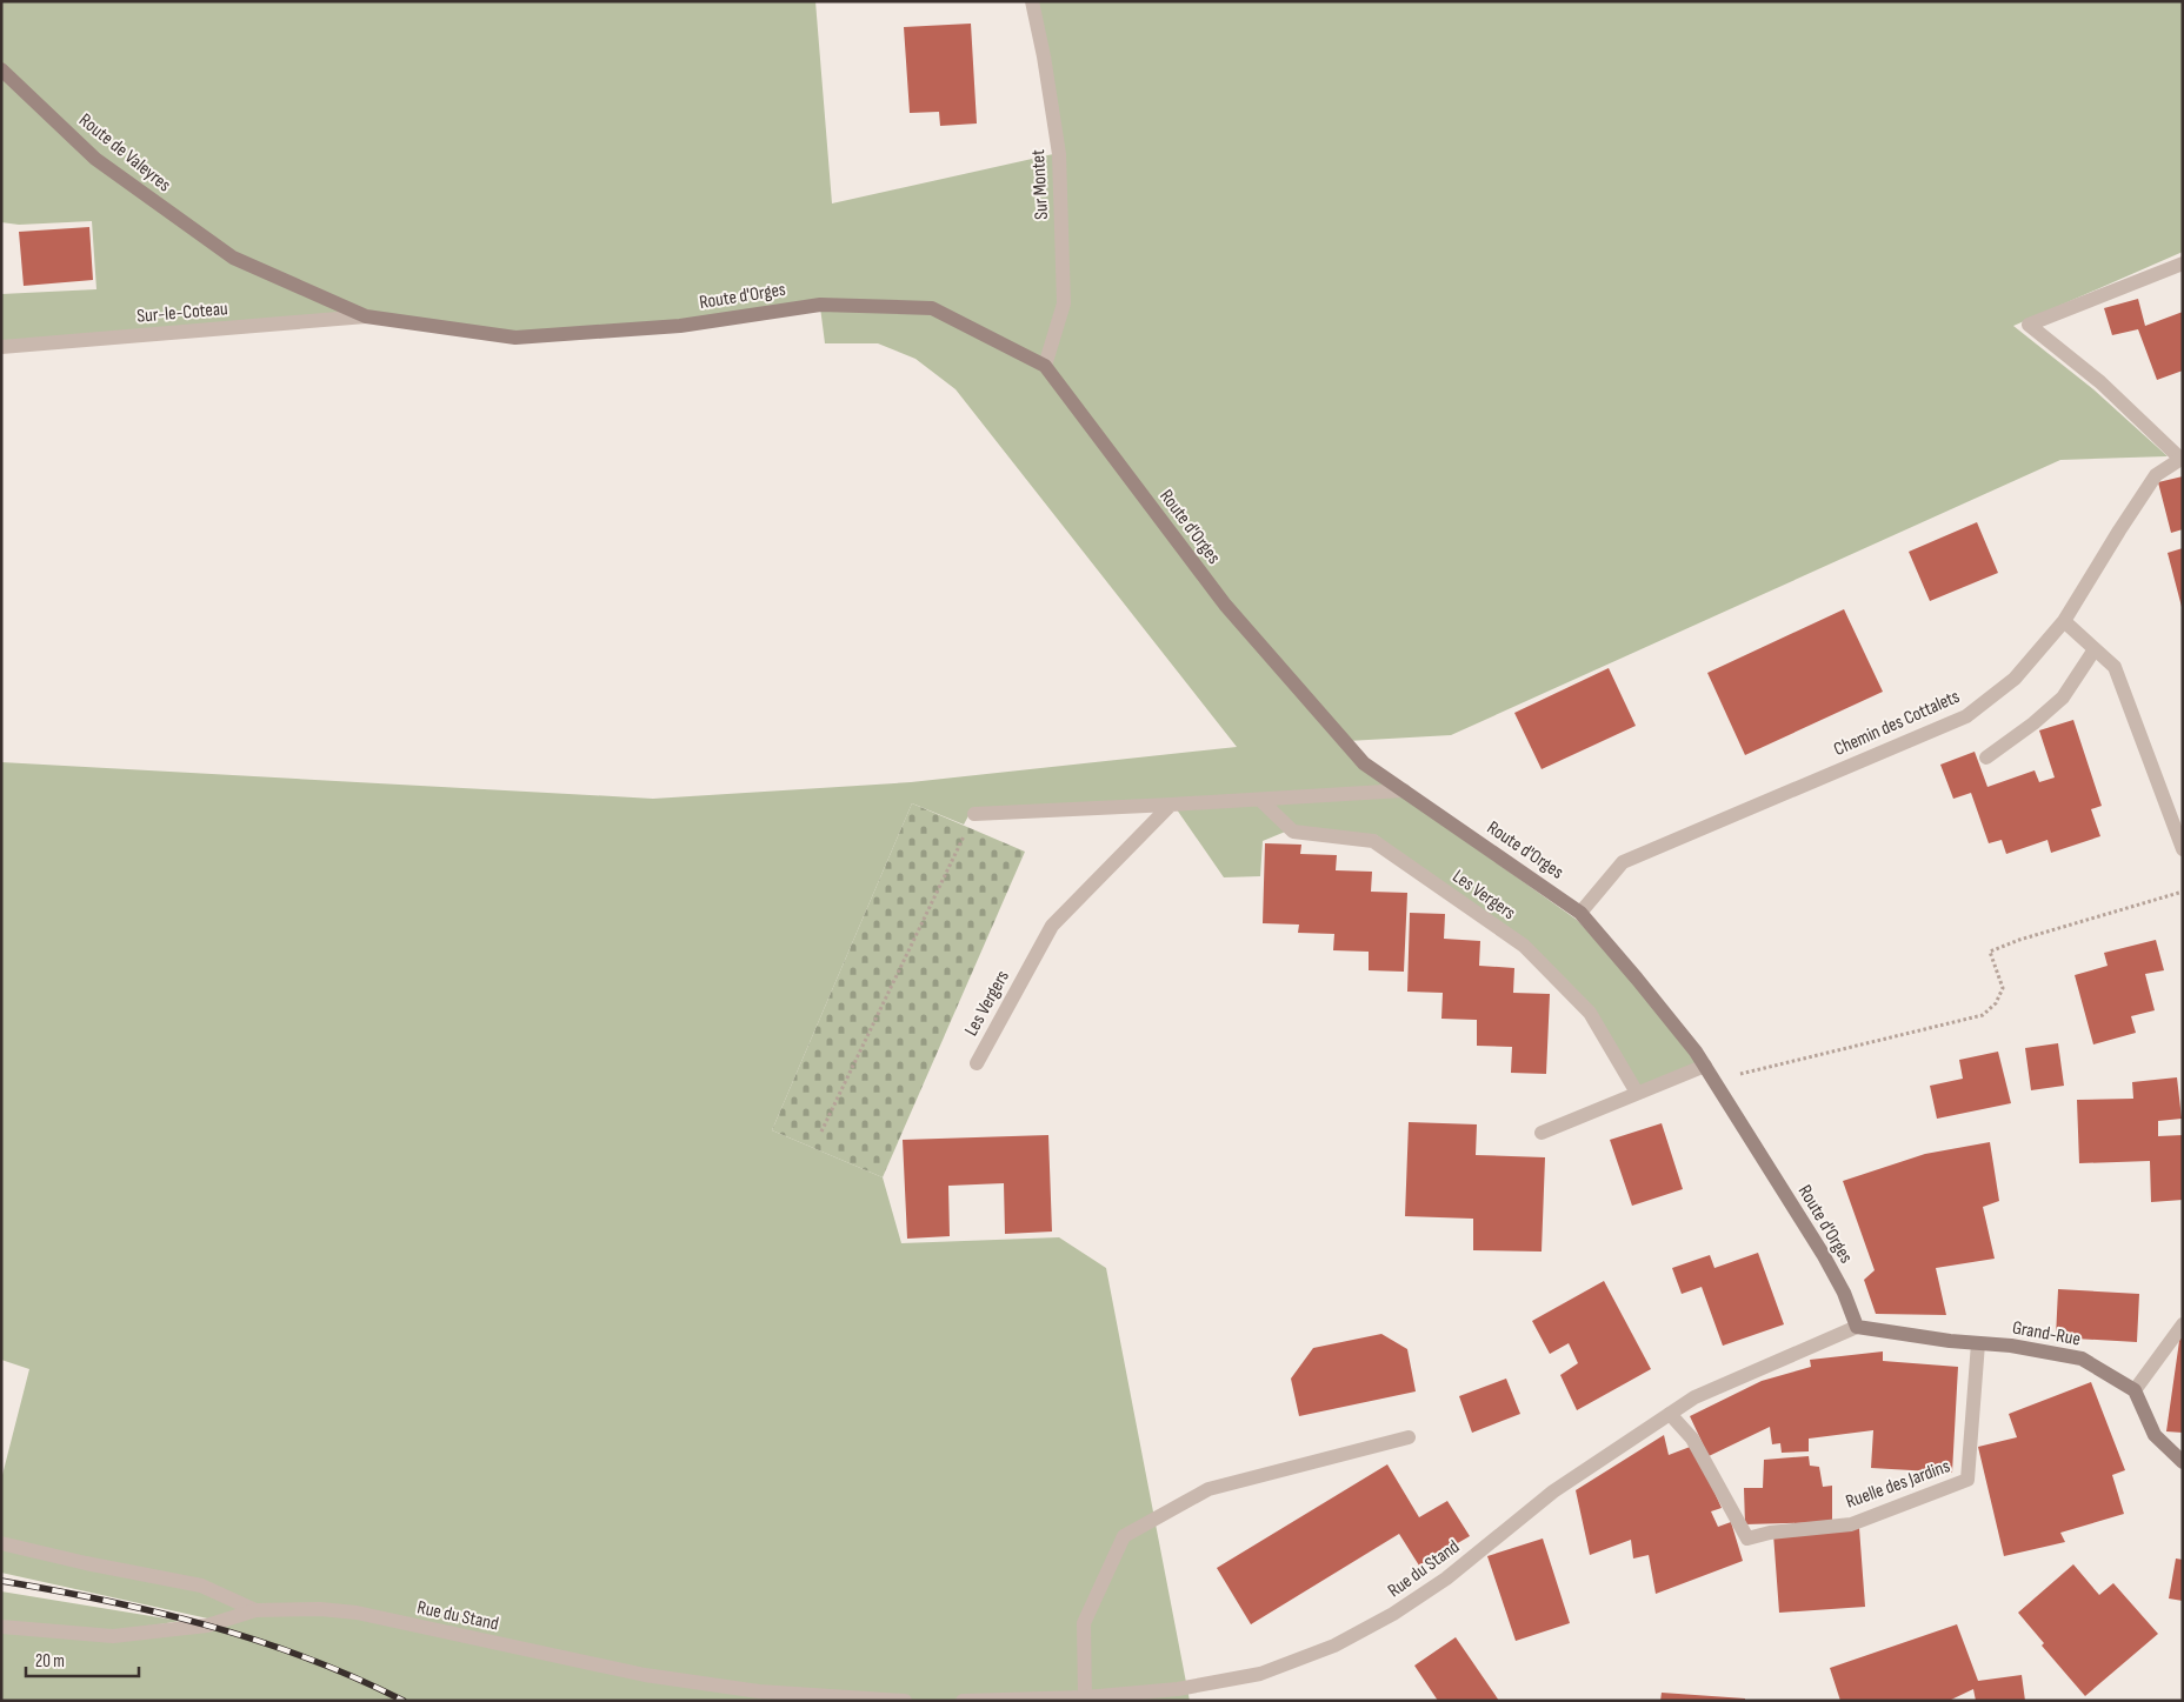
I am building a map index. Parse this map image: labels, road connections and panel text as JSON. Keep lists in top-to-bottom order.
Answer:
{
  "streets": {
    "street": [
      "Route de Valeyres",
      "Sur Montet",
      "Route d'Orges",
      "Sur-le-Coteau",
      "Chemin des Cottalets",
      "Les Vergers",
      "Grand-Rue",
      "Ruelle des Jardins",
      "Rue du Stand"
    ]
  },
  "crossings": [
    ["Route de Valeyres", "Route d'Orges"],
    ["Sur Montet", "Route d'Orges"],
    ["Route d'Orges", "Sur-le-Coteau"],
    ["Route d'Orges", "Chemin des Cottalets"],
    ["Route d'Orges", "Grand-Rue"],
    ["Route d'Orges", "Rue du Stand"],
    ["Grand-Rue", "Ruelle des Jardins"],
    ["Grand-Rue", "Rue du Stand"],
    ["Ruelle des Jardins", "Rue du Stand"]
  ],
  "scale_bar": "20 m"
}
